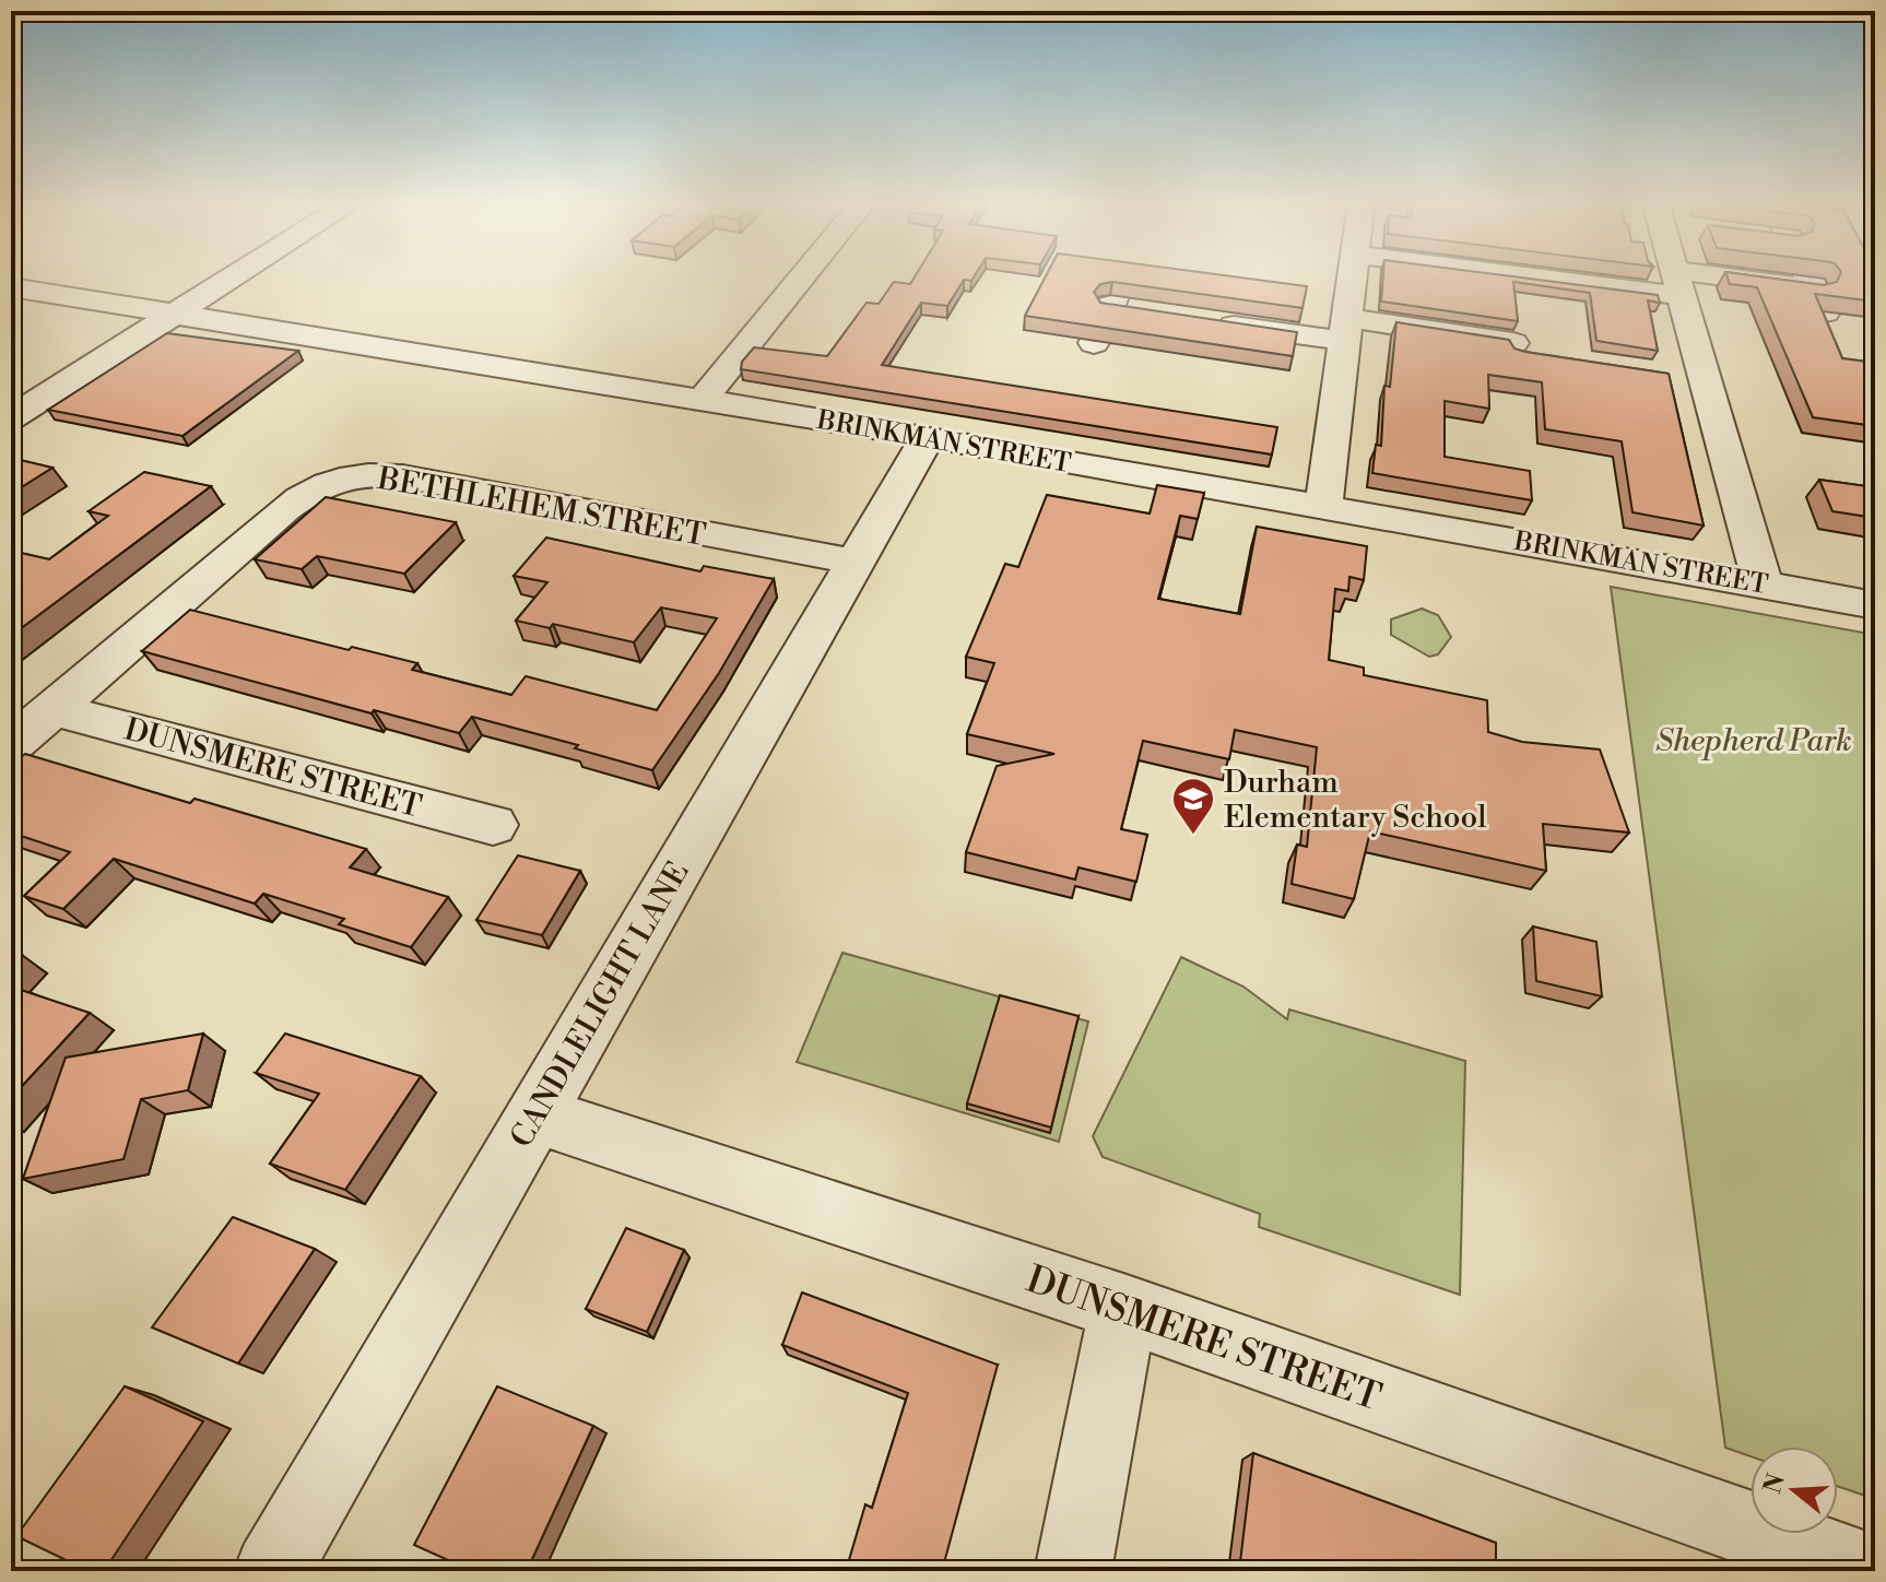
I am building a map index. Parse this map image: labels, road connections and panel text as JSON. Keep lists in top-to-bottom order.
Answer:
{
  "streets": {
    "street": [
      "BRINKMAN STREET",
      "BETHLEHEM STREET",
      "DUNSMERE STREET",
      "CANDLELIGHT LANE"
    ]
  },
  "crossings": [
    ["BRINKMAN STREET", "CANDLELIGHT LANE"],
    ["BETHLEHEM STREET", "DUNSMERE STREET"],
    ["BETHLEHEM STREET", "CANDLELIGHT LANE"],
    ["DUNSMERE STREET", "CANDLELIGHT LANE"]
  ],
  "parks": ["Shepherd Park"],
  "places": {
    "school or university": ["Durham Elementary School"]
  },
  "north": "left"
}
